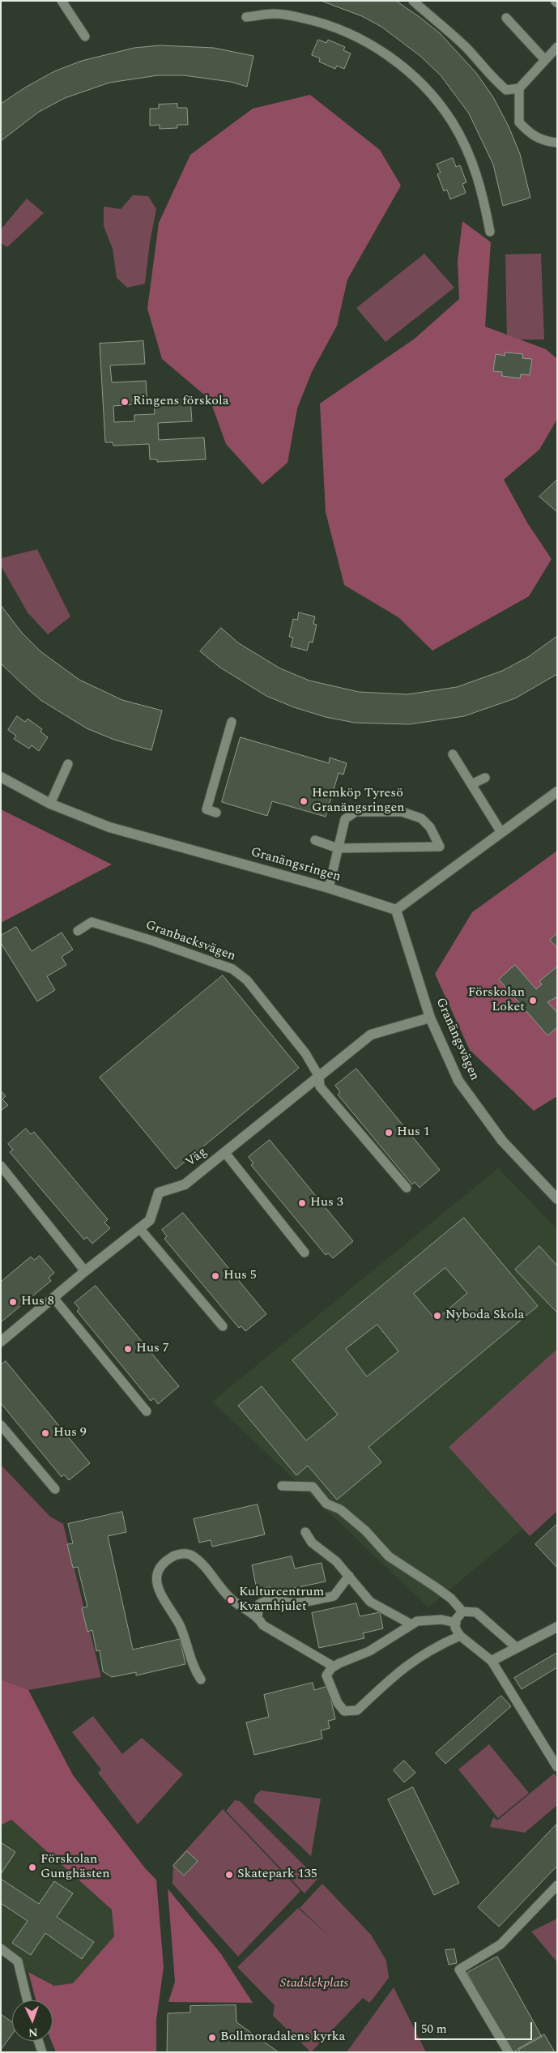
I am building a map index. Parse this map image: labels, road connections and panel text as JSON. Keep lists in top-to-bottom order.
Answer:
{
  "streets": {
    "street": ["Granängsringen", "Granängsvägen", "Väg"],
    "lane": ["Granbacksvägen"]
  },
  "crossings": [
    ["Granängsringen", "Granängsvägen"],
    ["Granbacksvägen", "Väg"],
    ["Granängsvägen", "Väg"]
  ],
  "parks": ["Stadslekplats"],
  "places": [
    "Ringens förskola",
    "Hemköp Tyresö Granängsringen",
    "Förskolan Loket",
    "Hus 1",
    "Hus 3",
    "Hus 5",
    "Hus 8",
    "Nyboda Skola",
    "Hus 7",
    "Hus 9",
    "Kulturcentrum Kvarnhjulet",
    "Förskolan Gunghästen",
    "Skatepark 135",
    "Bollmoradalens kyrka"
  ],
  "scale_bar": "50 m",
  "north": "bottom"
}
